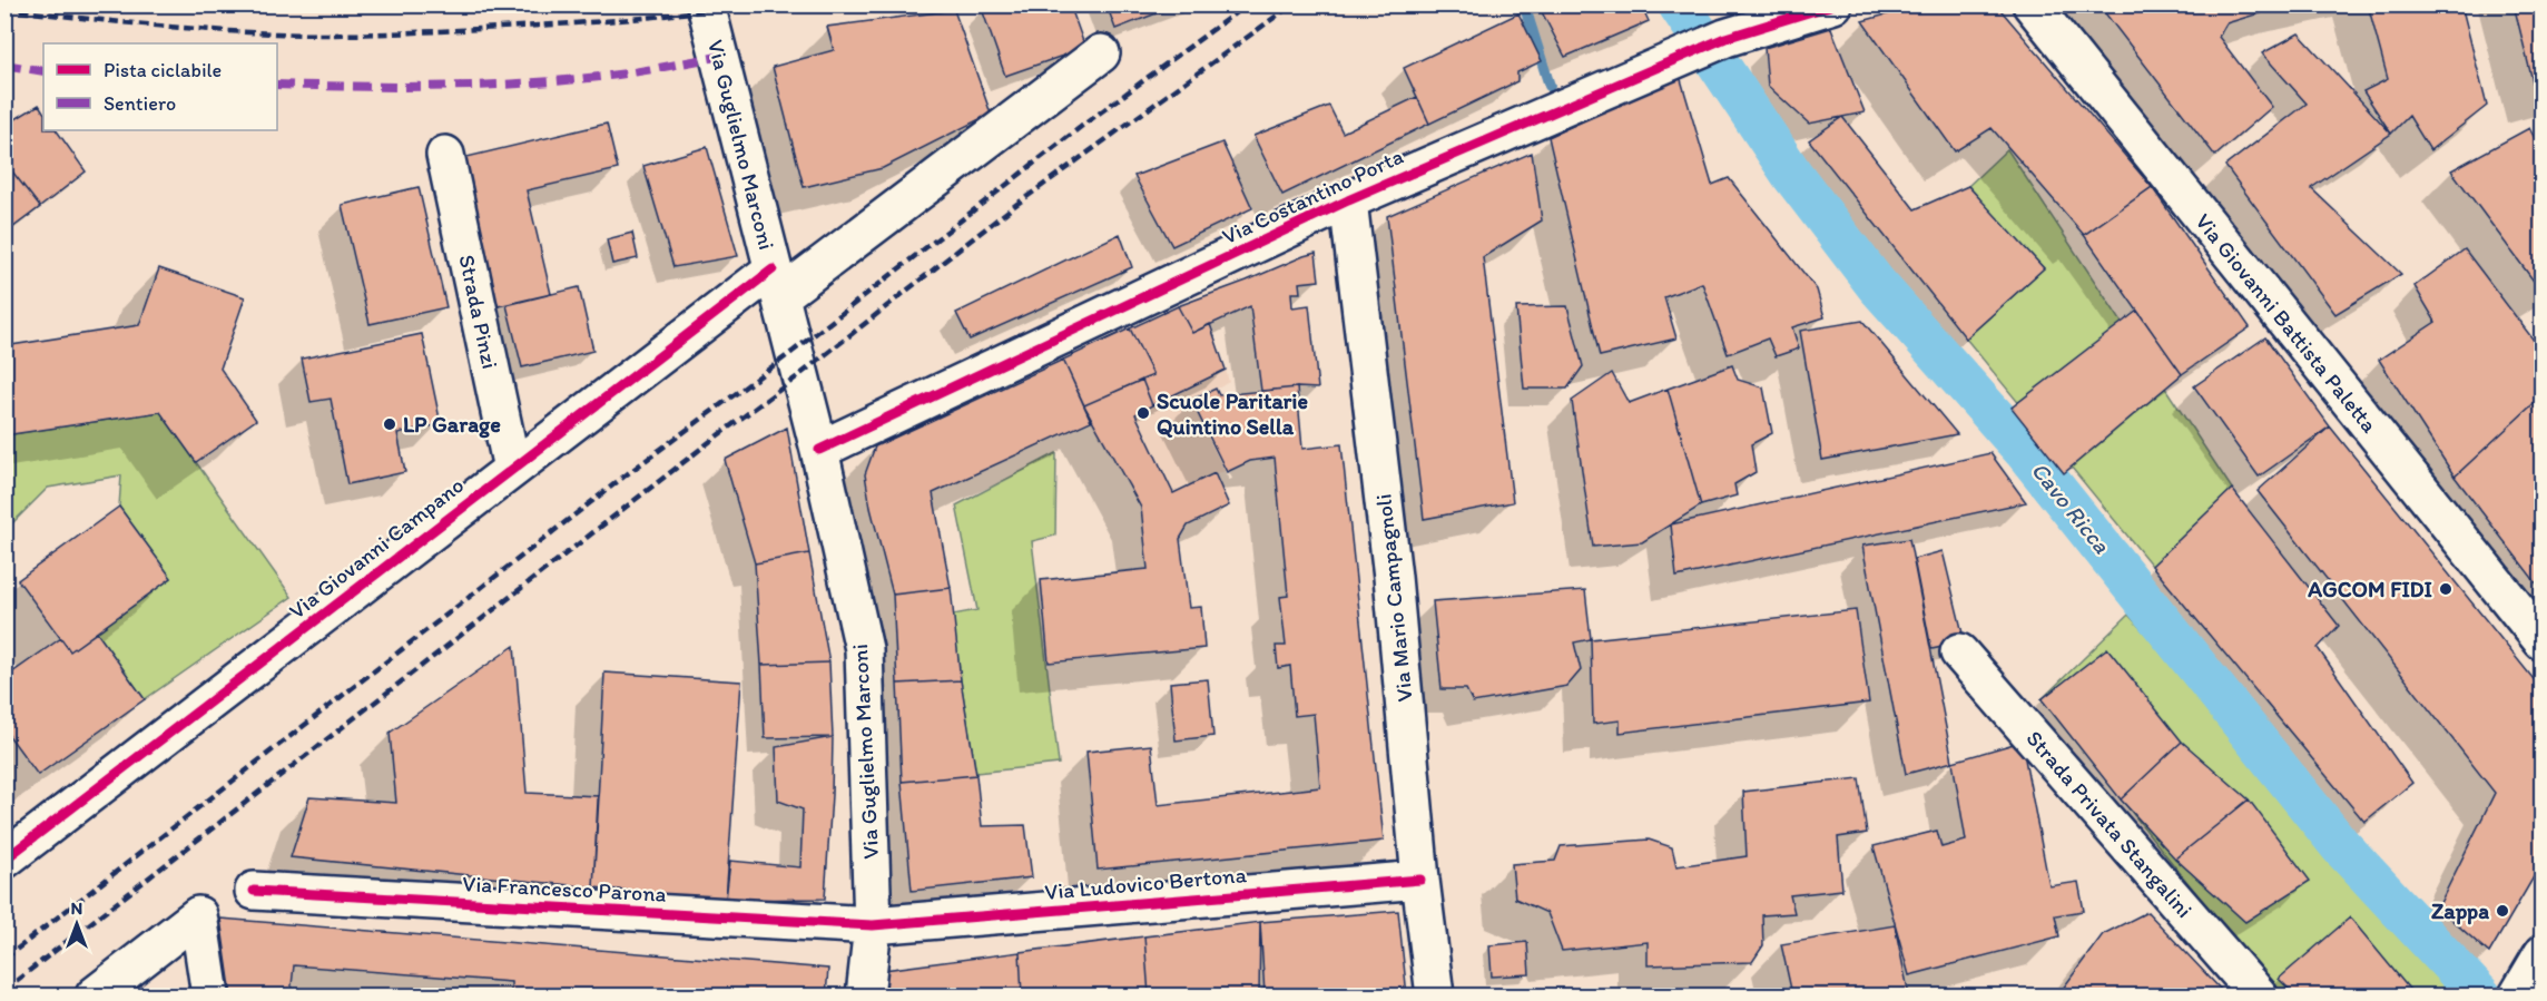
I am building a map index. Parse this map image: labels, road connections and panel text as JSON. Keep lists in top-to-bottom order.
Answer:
{
  "streets": {
    "street": [
      "Via Guglielmo Marconi",
      "Via Costantino Porta",
      "Strada Pinzi",
      "Via Giovanni Battista Paletta",
      "Via Giovanni Campano",
      "Via Mario Campagnoli",
      "Strada Privata Stangalini",
      "Via Ludovico Bertona",
      "Via Francesco Parona"
    ]
  },
  "crossings": [
    ["Via Guglielmo Marconi", "Via Costantino Porta"],
    ["Via Guglielmo Marconi", "Via Giovanni Campano"],
    ["Via Guglielmo Marconi", "Via Ludovico Bertona"],
    ["Via Guglielmo Marconi", "Via Francesco Parona"],
    ["Via Costantino Porta", "Via Mario Campagnoli"],
    ["Strada Pinzi", "Via Giovanni Campano"],
    ["Via Mario Campagnoli", "Via Ludovico Bertona"],
    ["Via Ludovico Bertona", "Via Francesco Parona"]
  ],
  "water": ["Cavo Ricca"],
  "places": [
    "Scuole Paritarie Quintino Sella",
    "LP Garage",
    "AGCOM FIDI",
    "Zappa"
  ],
  "legend": ["Pista ciclabile", "Sentiero"],
  "north": "top"
}
